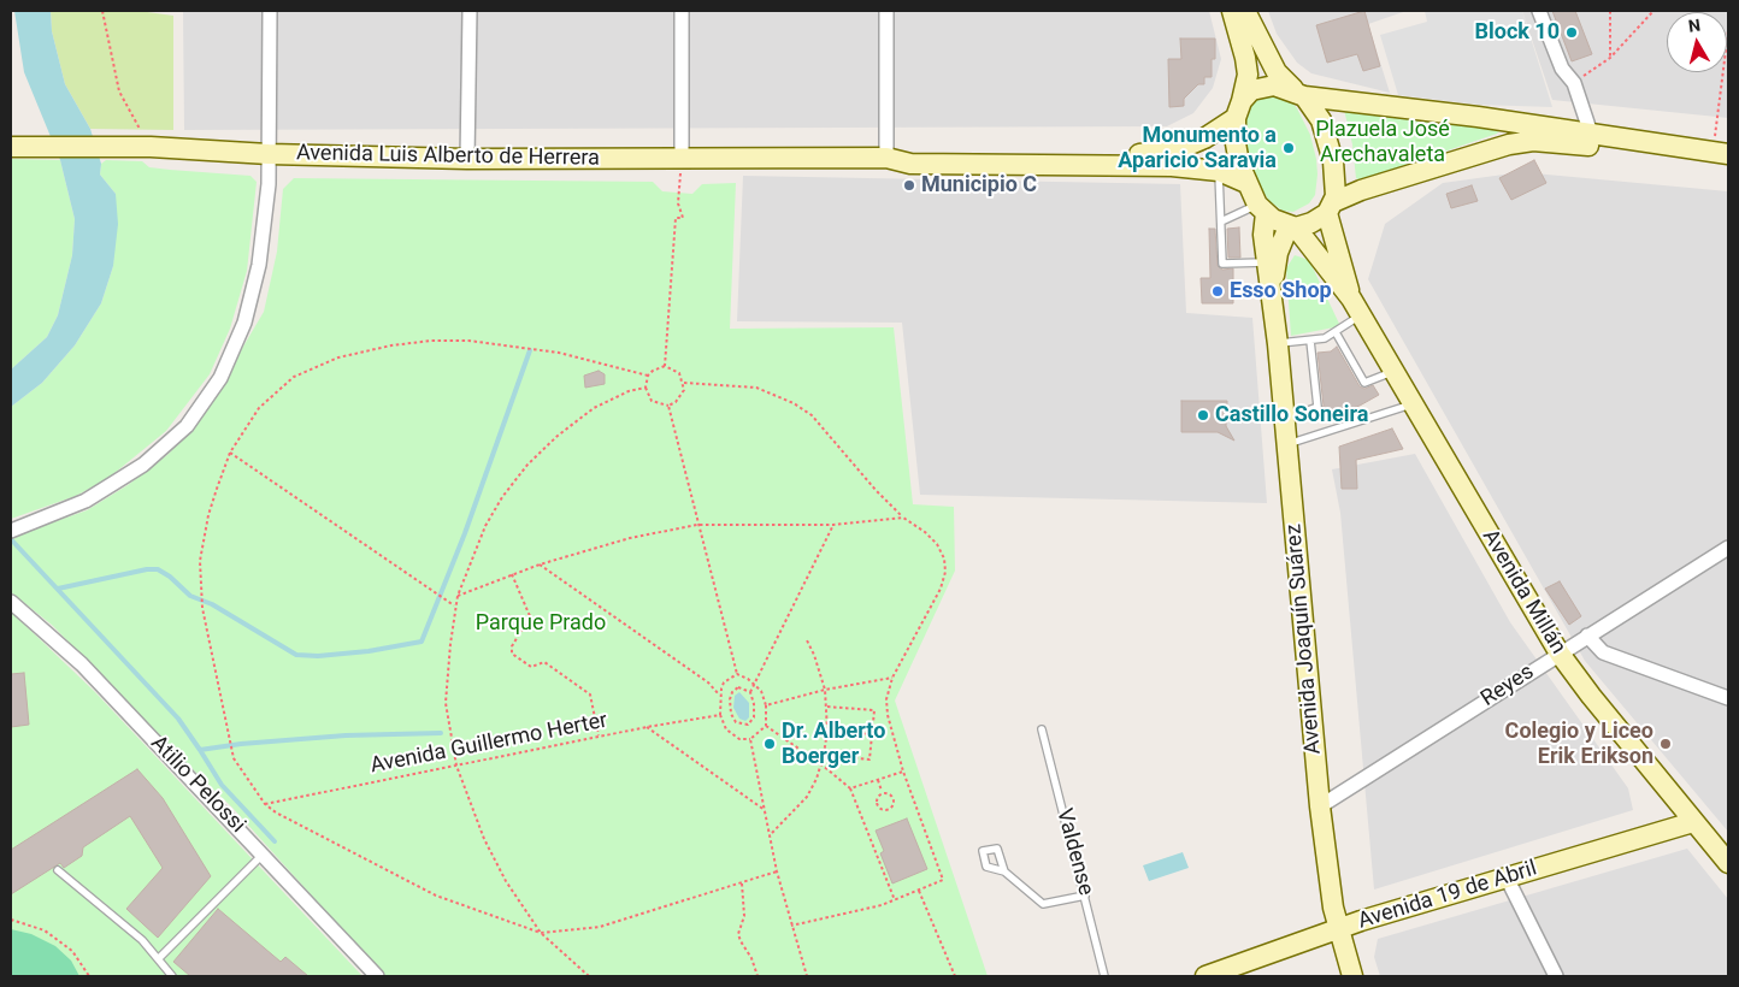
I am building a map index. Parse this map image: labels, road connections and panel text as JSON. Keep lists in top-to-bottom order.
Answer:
{
  "streets": {
    "street": [
      "Avenida Luis Alberto de Herrera",
      "Avenida Millán",
      "Avenida Joaquín Suárez",
      "Reyes",
      "Atilio Pelossi",
      "Avenida 19 de Abril"
    ],
    "lane": ["Valdense"],
    "path": ["Avenida Guillermo Herter"]
  },
  "crossings": [
    ["Avenida Luis Alberto de Herrera", "Avenida Millán"],
    ["Avenida Luis Alberto de Herrera", "Avenida Joaquín Suárez"],
    ["Avenida Millán", "Avenida Joaquín Suárez"],
    ["Avenida Millán", "Reyes"],
    ["Avenida Millán", "Avenida 19 de Abril"],
    ["Avenida Joaquín Suárez", "Reyes"],
    ["Avenida Joaquín Suárez", "Avenida 19 de Abril"]
  ],
  "parks": ["Plazuela José Arechavaleta", "Parque Prado"],
  "places": [
    "Block 10",
    "Monumento a Aparicio Saravia",
    "Municipio C",
    "Esso Shop",
    "Castillo Soneira",
    "Dr. Alberto Boerger",
    "Colegio y Liceo Erik Erikson"
  ],
  "north": "top"
}
